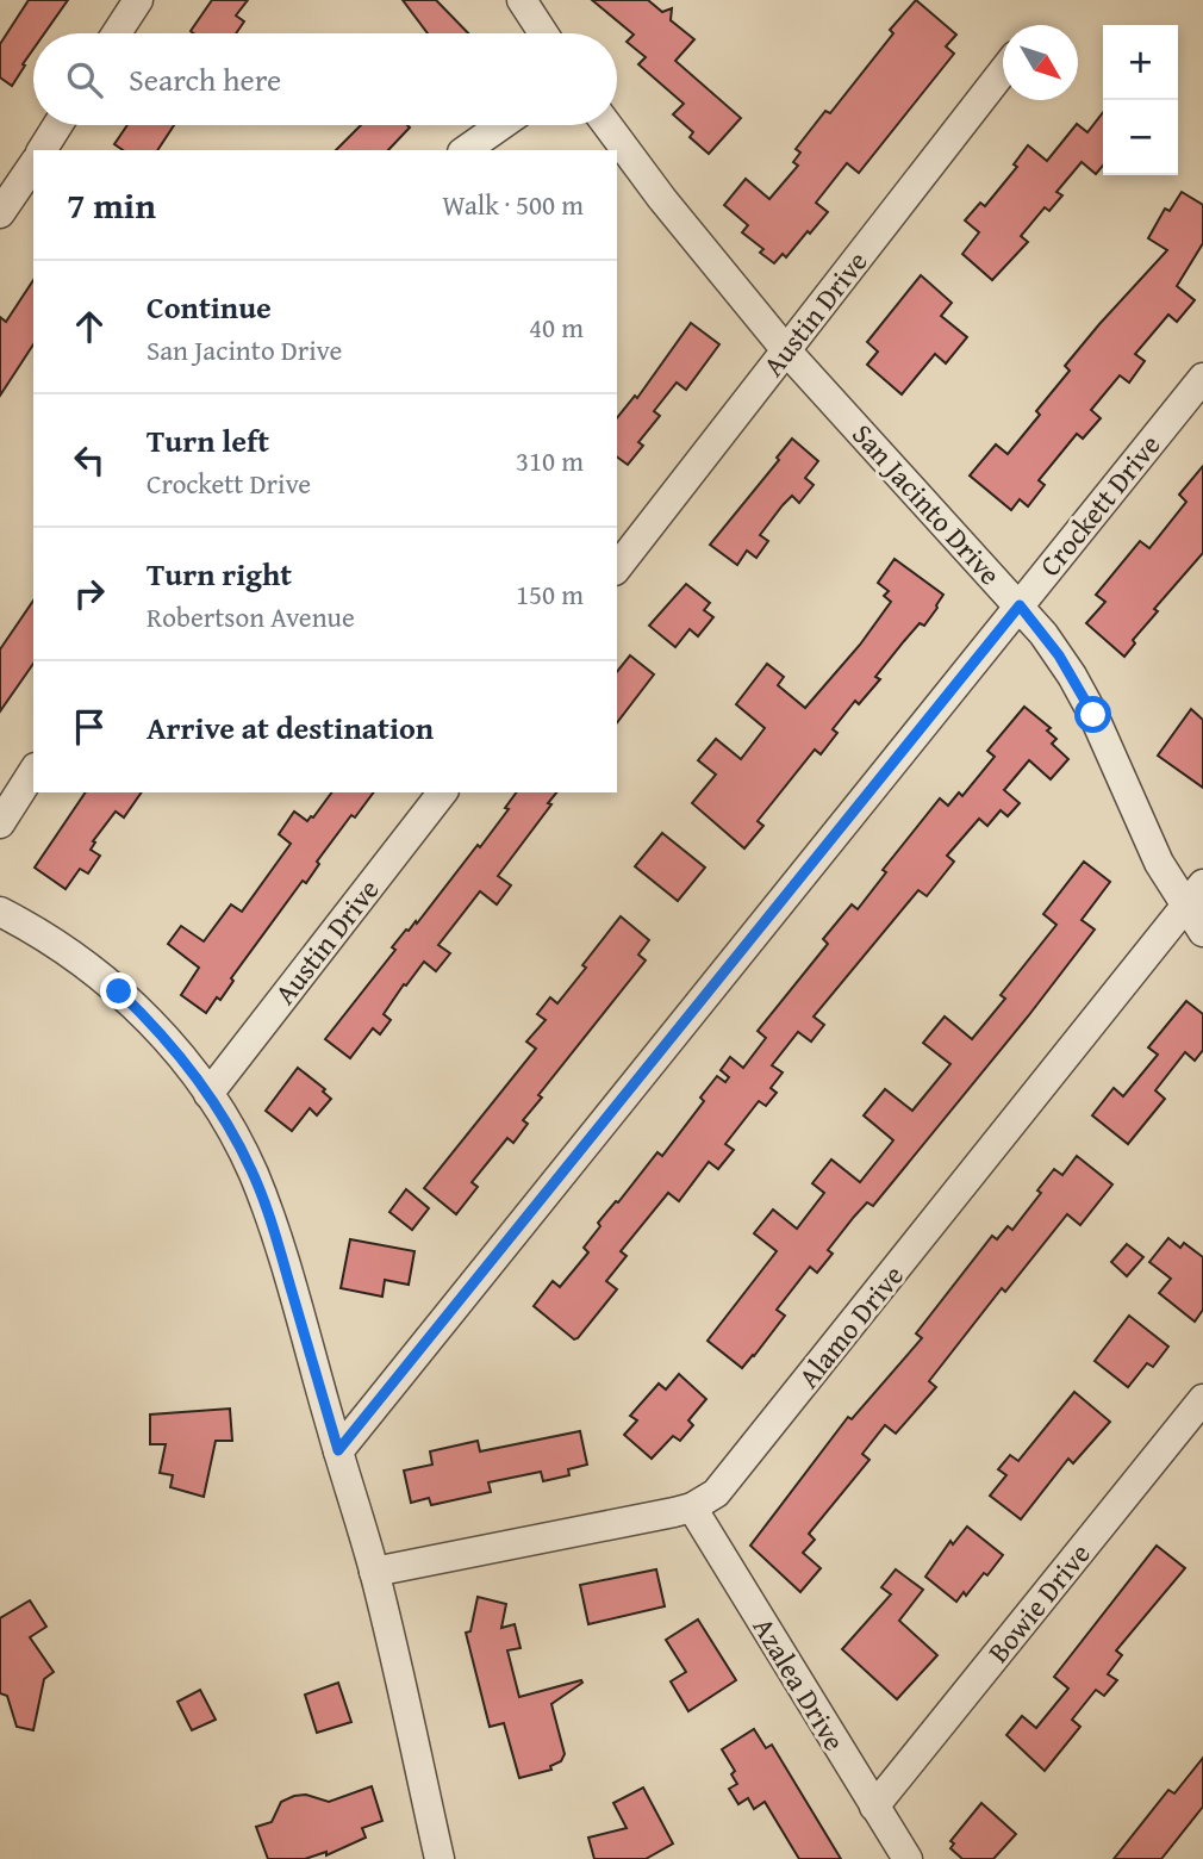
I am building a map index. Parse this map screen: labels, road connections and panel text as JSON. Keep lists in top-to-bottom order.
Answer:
{
  "streets": {
    "street": [
      "Austin Drive",
      "San Jacinto Drive",
      "Crockett Drive",
      "Alamo Drive",
      "Bowie Drive",
      "Azalea Drive"
    ]
  },
  "crossings": [
    ["Austin Drive", "San Jacinto Drive"],
    ["San Jacinto Drive", "Crockett Drive"],
    ["San Jacinto Drive", "Alamo Drive"],
    ["Alamo Drive", "Azalea Drive"],
    ["Bowie Drive", "Azalea Drive"]
  ],
  "north": "bottom right",
  "page": {
    "map_buttons": ["+", "−"],
    "search": "Search here",
    "heading": ["7 min", "Walk · 500 m"],
    "list": [
      ["Continue", "San Jacinto Drive", "40 m"],
      ["Turn left", "Crockett Drive", "310 m"],
      ["Turn right", "Robertson Avenue", "150 m"],
      "Arrive at destination"
    ]
  }
}
